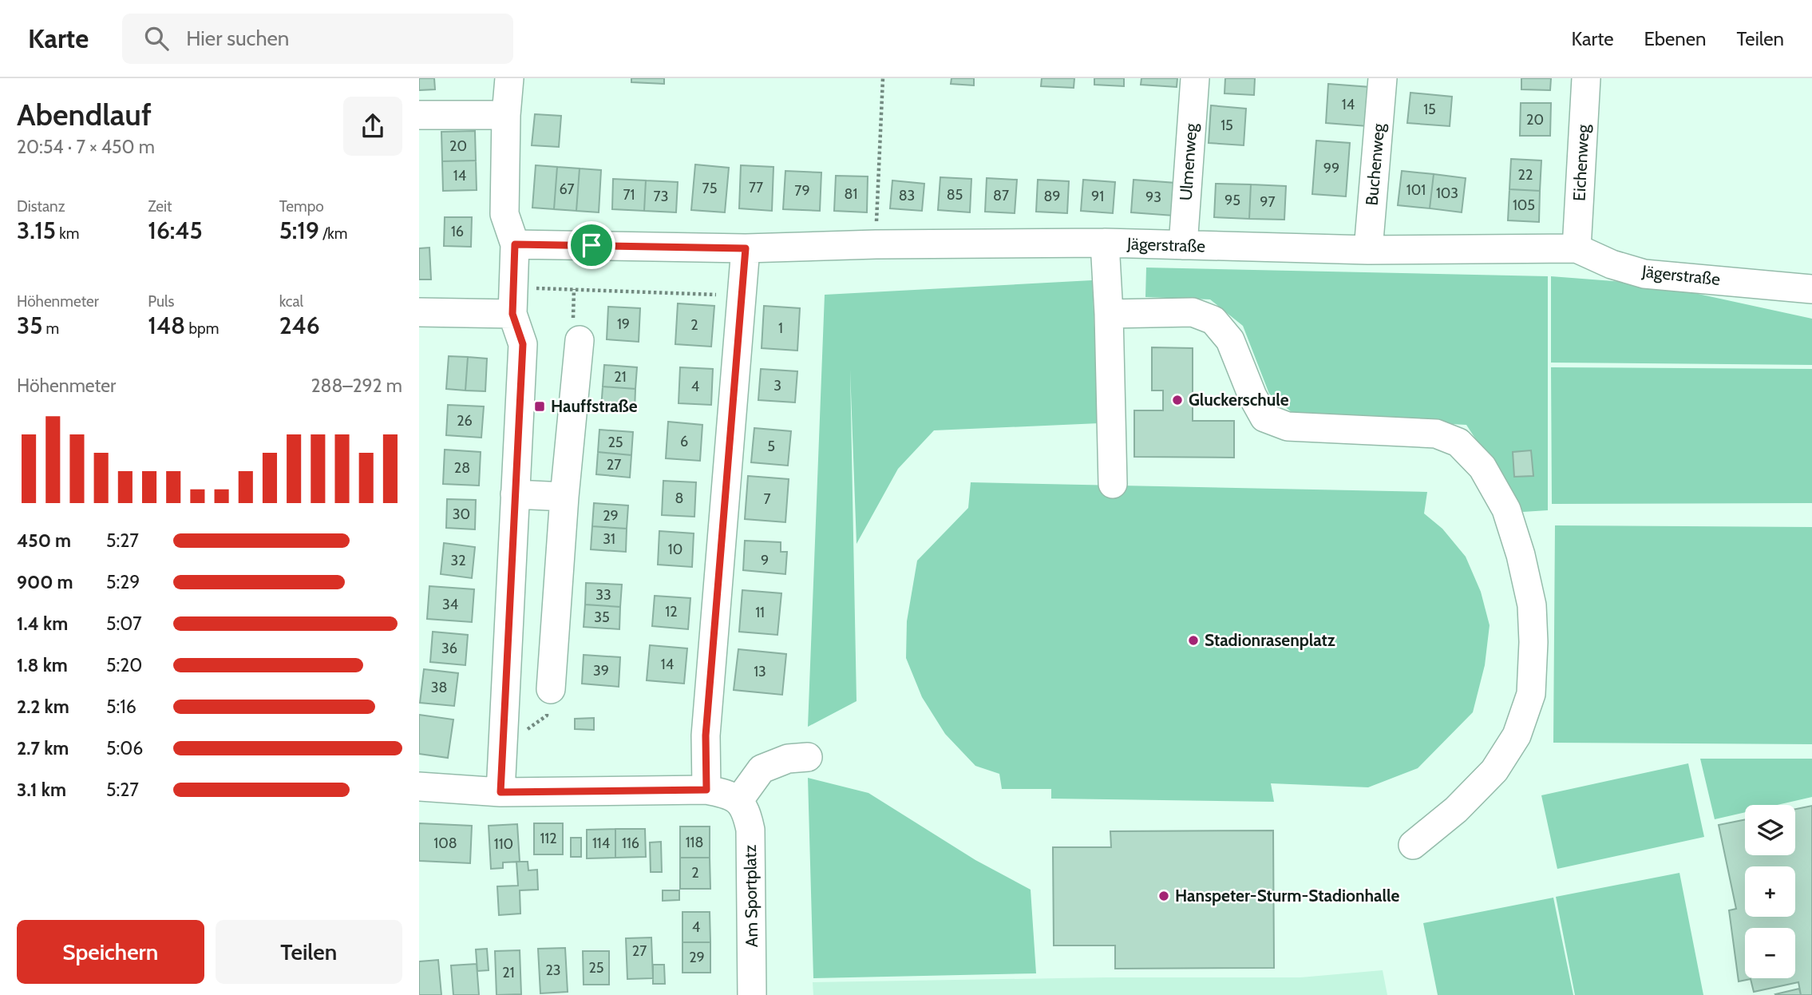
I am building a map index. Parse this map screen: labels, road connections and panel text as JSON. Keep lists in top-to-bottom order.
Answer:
{
  "streets": {
    "street": [
      "Ulmenweg",
      "Eichenweg",
      "Buchenweg",
      "Jägerstraße",
      "Am Sportplatz"
    ]
  },
  "crossings": [
    ["Ulmenweg", "Jägerstraße"],
    ["Eichenweg", "Jägerstraße"],
    ["Buchenweg", "Jägerstraße"]
  ],
  "places": {
    "other": ["Gluckerschule", "Stadionrasenplatz", "Hanspeter-Sturm-Stadionhalle"],
    "transit": ["Hauffstraße"]
  },
  "house_numbers": [
    "14",
    "15",
    "20",
    "15",
    "20",
    "99",
    "22",
    "14",
    "77",
    "75",
    "67",
    "101",
    "79",
    "103",
    "81",
    "71",
    "85",
    "83",
    "87",
    "73",
    "89",
    "91",
    "93",
    "95",
    "97",
    "105",
    "16",
    "19",
    "2",
    "1",
    "21",
    "3",
    "4",
    "26",
    "6",
    "25",
    "5",
    "27",
    "28",
    "8",
    "7",
    "30",
    "29",
    "31",
    "10",
    "32",
    "9",
    "33",
    "34",
    "12",
    "11",
    "35",
    "36",
    "14",
    "39",
    "13",
    "38",
    "112",
    "118",
    "108",
    "114",
    "116",
    "110",
    "2",
    "4",
    "27",
    "29",
    "25",
    "23",
    "21"
  ],
  "page": {
    "header": "Karte",
    "search": "Hier suchen",
    "nav": ["Karte", "Ebenen", "Teilen"],
    "heading": ["Abendlauf", "20:54 · 7 × 450 m"],
    "stats": [
      ["Distanz", "3.15 km"],
      ["Zeit", "16:45"],
      ["Tempo", "5:19 /km"],
      ["Höhenmeter", "35 m"],
      ["Puls", "148 bpm"],
      ["kcal", "246"]
    ],
    "chart": ["Höhenmeter", "288–292 m"],
    "list": [
      {
        "name": "450 m",
        "note": "5:27"
      },
      {
        "name": "900 m",
        "note": "5:29"
      },
      {
        "name": "1.4 km",
        "note": "5:07"
      },
      {
        "name": "1.8 km",
        "note": "5:20"
      },
      {
        "name": "2.2 km",
        "note": "5:16"
      },
      {
        "name": "2.7 km",
        "note": "5:06"
      },
      {
        "name": "3.1 km",
        "note": "5:27"
      }
    ],
    "map_buttons": ["+", "−"],
    "buttons": ["Speichern", "Teilen"]
  }
}
